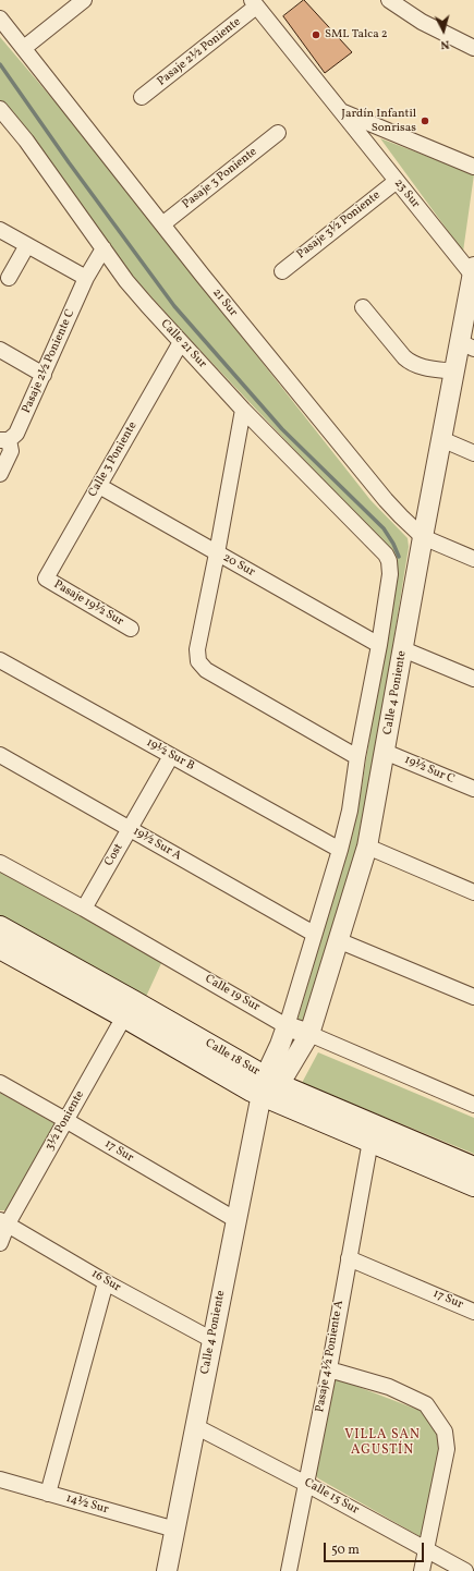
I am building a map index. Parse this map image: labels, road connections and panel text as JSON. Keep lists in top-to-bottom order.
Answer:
{
  "streets": {
    "main road": ["Calle 18 Sur"],
    "street": [
      "Pasaje 2½ Poniente",
      "Pasaje 3 Poniente",
      "23 Sur",
      "Pasaje 3½ Poniente",
      "21 Sur",
      "Calle 21 Sur",
      "Pasaje 2½ Poniente C",
      "Calle 3 Poniente",
      "20 Sur",
      "Pasaje 19½ Sur",
      "Calle 4 Poniente",
      "19½ Sur B",
      "19½ Sur C",
      "19½ Sur A",
      "Cost",
      "Calle 19 Sur",
      "3½ Poniente",
      "17 Sur",
      "16 Sur",
      "Pasaje 4½ Poniente A",
      "Calle 15 Sur",
      "14½ Sur"
    ]
  },
  "crossings": [
    ["Pasaje 2½ Poniente", "23 Sur"],
    ["Pasaje 3 Poniente", "21 Sur"],
    ["23 Sur", "Pasaje 3½ Poniente"],
    ["23 Sur", "Calle 4 Poniente"],
    ["21 Sur", "Calle 4 Poniente"],
    ["Calle 21 Sur", "Pasaje 2½ Poniente C"],
    ["Calle 21 Sur", "Calle 3 Poniente"],
    ["Calle 21 Sur", "Calle 4 Poniente"],
    ["Calle 3 Poniente", "20 Sur"],
    ["Calle 3 Poniente", "Pasaje 19½ Sur"],
    ["20 Sur", "Calle 4 Poniente"],
    ["Calle 4 Poniente", "19½ Sur B"],
    ["Calle 4 Poniente", "19½ Sur C"],
    ["Calle 4 Poniente", "19½ Sur A"],
    ["Calle 4 Poniente", "Calle 19 Sur"],
    ["Calle 4 Poniente", "Calle 18 Sur"],
    ["Calle 4 Poniente", "17 Sur"],
    ["Calle 4 Poniente", "16 Sur"],
    ["Calle 4 Poniente", "Calle 15 Sur"],
    ["Calle 4 Poniente", "14½ Sur"],
    ["19½ Sur B", "Cost"],
    ["19½ Sur A", "Cost"],
    ["Cost", "Calle 19 Sur"],
    ["Calle 18 Sur", "3½ Poniente"],
    ["Calle 18 Sur", "Pasaje 4½ Poniente A"],
    ["3½ Poniente", "17 Sur"],
    ["3½ Poniente", "16 Sur"],
    ["17 Sur", "Pasaje 4½ Poniente A"],
    ["Pasaje 4½ Poniente A", "Calle 15 Sur"]
  ],
  "districts": ["VILLA SAN AGUSTÍN"],
  "places": ["SML Talca 2", "Jardín Infantil Sonrisas"],
  "scale_bar": "50 m",
  "north": "bottom"
}
